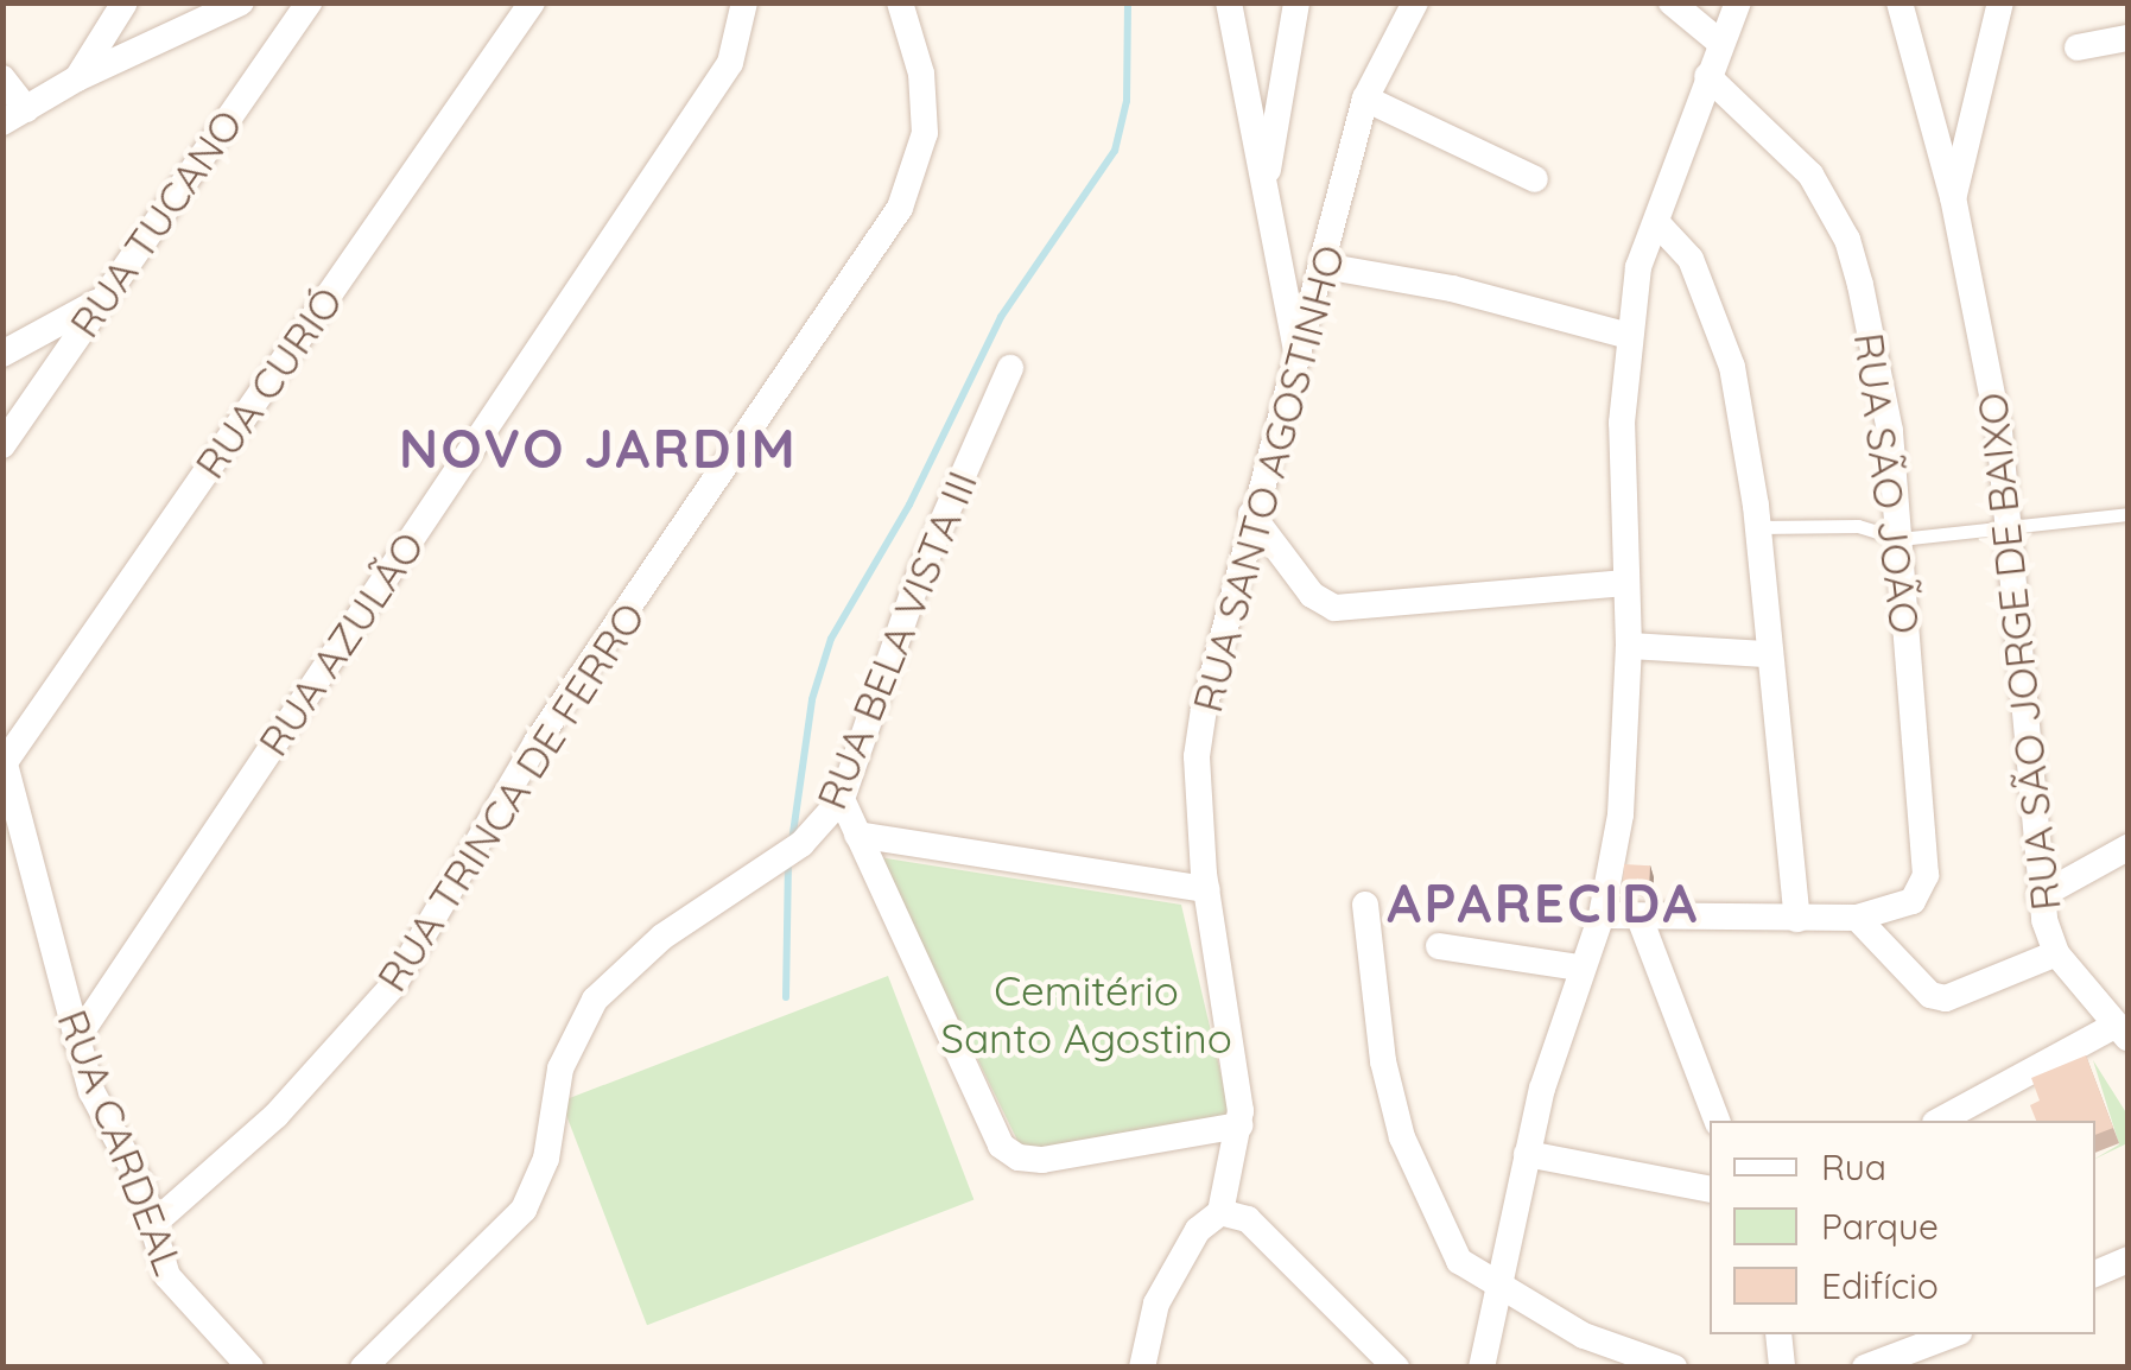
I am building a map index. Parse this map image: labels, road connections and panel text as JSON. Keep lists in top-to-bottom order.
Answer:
{
  "streets": {
    "street": [
      "RUA TUCANO",
      "RUA CURIÓ",
      "RUA SANTO AGOSTINHO",
      "RUA SÃO JOÃO",
      "RUA BELA VISTA III",
      "RUA AZULÃO",
      "RUA SÃO JORGE DE BAIXO",
      "RUA TRINCA DE FERRO",
      "RUA CARDEAL"
    ]
  },
  "crossings": [
    ["RUA CURIÓ", "RUA CARDEAL"],
    ["RUA AZULÃO", "RUA CARDEAL"],
    ["RUA TRINCA DE FERRO", "RUA CARDEAL"]
  ],
  "districts": ["NOVO JARDIM", "APARECIDA"],
  "parks": ["Cemitério Santo Agostino"],
  "legend": ["Rua", "Parque", "Edifício"]
}
